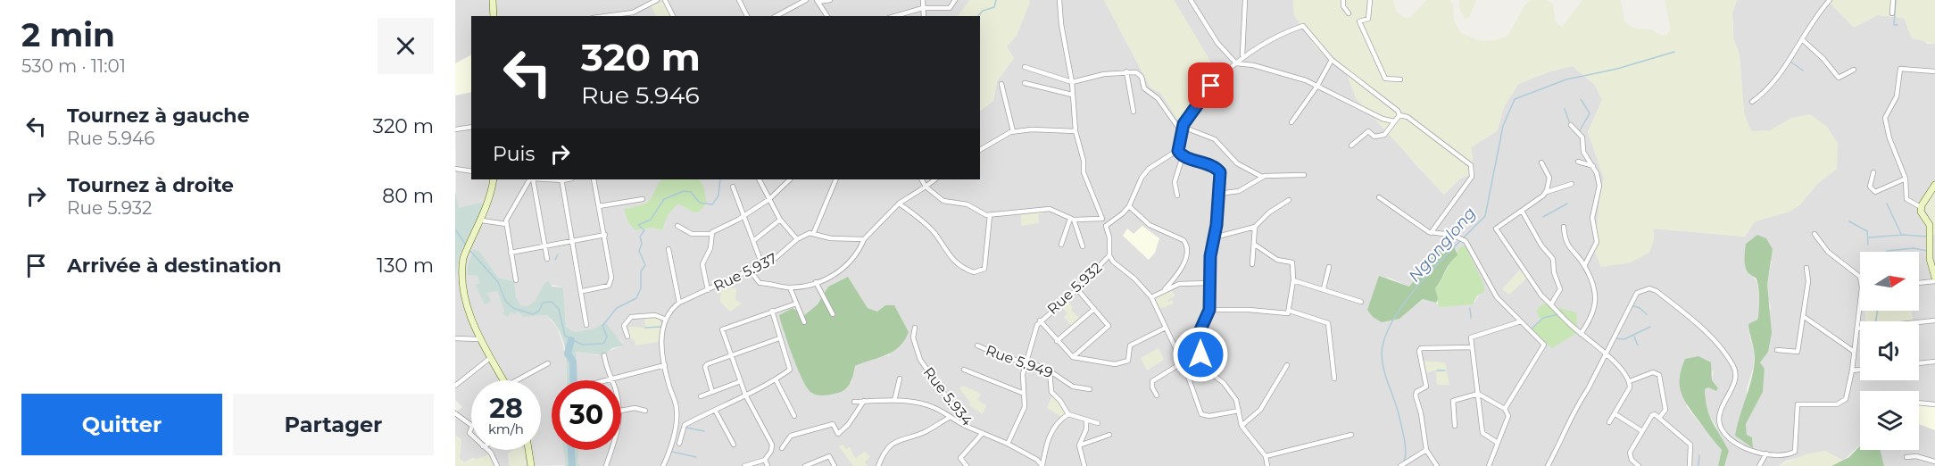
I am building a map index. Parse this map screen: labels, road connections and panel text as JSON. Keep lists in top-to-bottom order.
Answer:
{
  "streets": {
    "street": [
      "Rue 5.937",
      "Rue 5.932",
      "Rue 5.949",
      "Rue 5.934"
    ]
  },
  "crossings": [
    ["Rue 5.932", "Rue 5.949"],
    ["Rue 5.932", "Rue 5.934"]
  ],
  "water": ["Ngonglong"],
  "north": "right",
  "page": {
    "heading": ["2 min", "530 m · 11:01"],
    "turn": ["320 m", "Rue 5.946"],
    "list": [
      {
        "name": "Tournez à gauche",
        "note": "Rue 5.946",
        "value": "320 m"
      },
      {
        "name": "Tournez à droite",
        "note": "Rue 5.932",
        "value": "80 m"
      },
      {
        "name": "Arrivée à destination",
        "value": "130 m"
      }
    ],
    "then": "Puis",
    "speed": "28 km/h",
    "limit": "30",
    "buttons": ["Quitter", "Partager"]
  }
}
